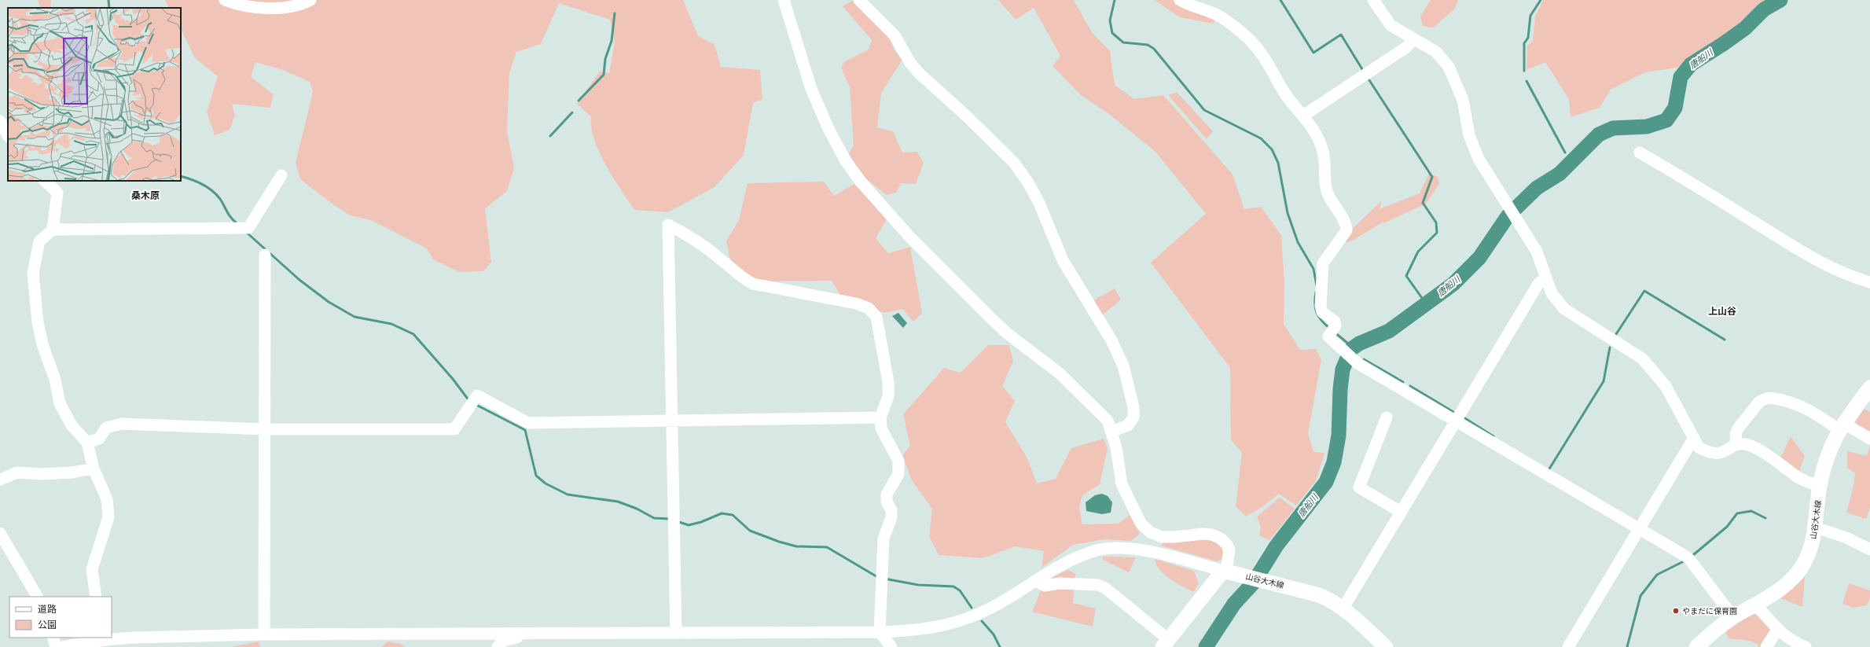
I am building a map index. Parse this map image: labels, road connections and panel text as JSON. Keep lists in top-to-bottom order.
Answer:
{
  "streets": {
    "main road": ["山谷大木線"]
  },
  "districts": ["桑木原", "上山谷"],
  "water": ["唐船川"],
  "places": ["やまだに保育園"],
  "legend": ["道路", "公園"]
}
